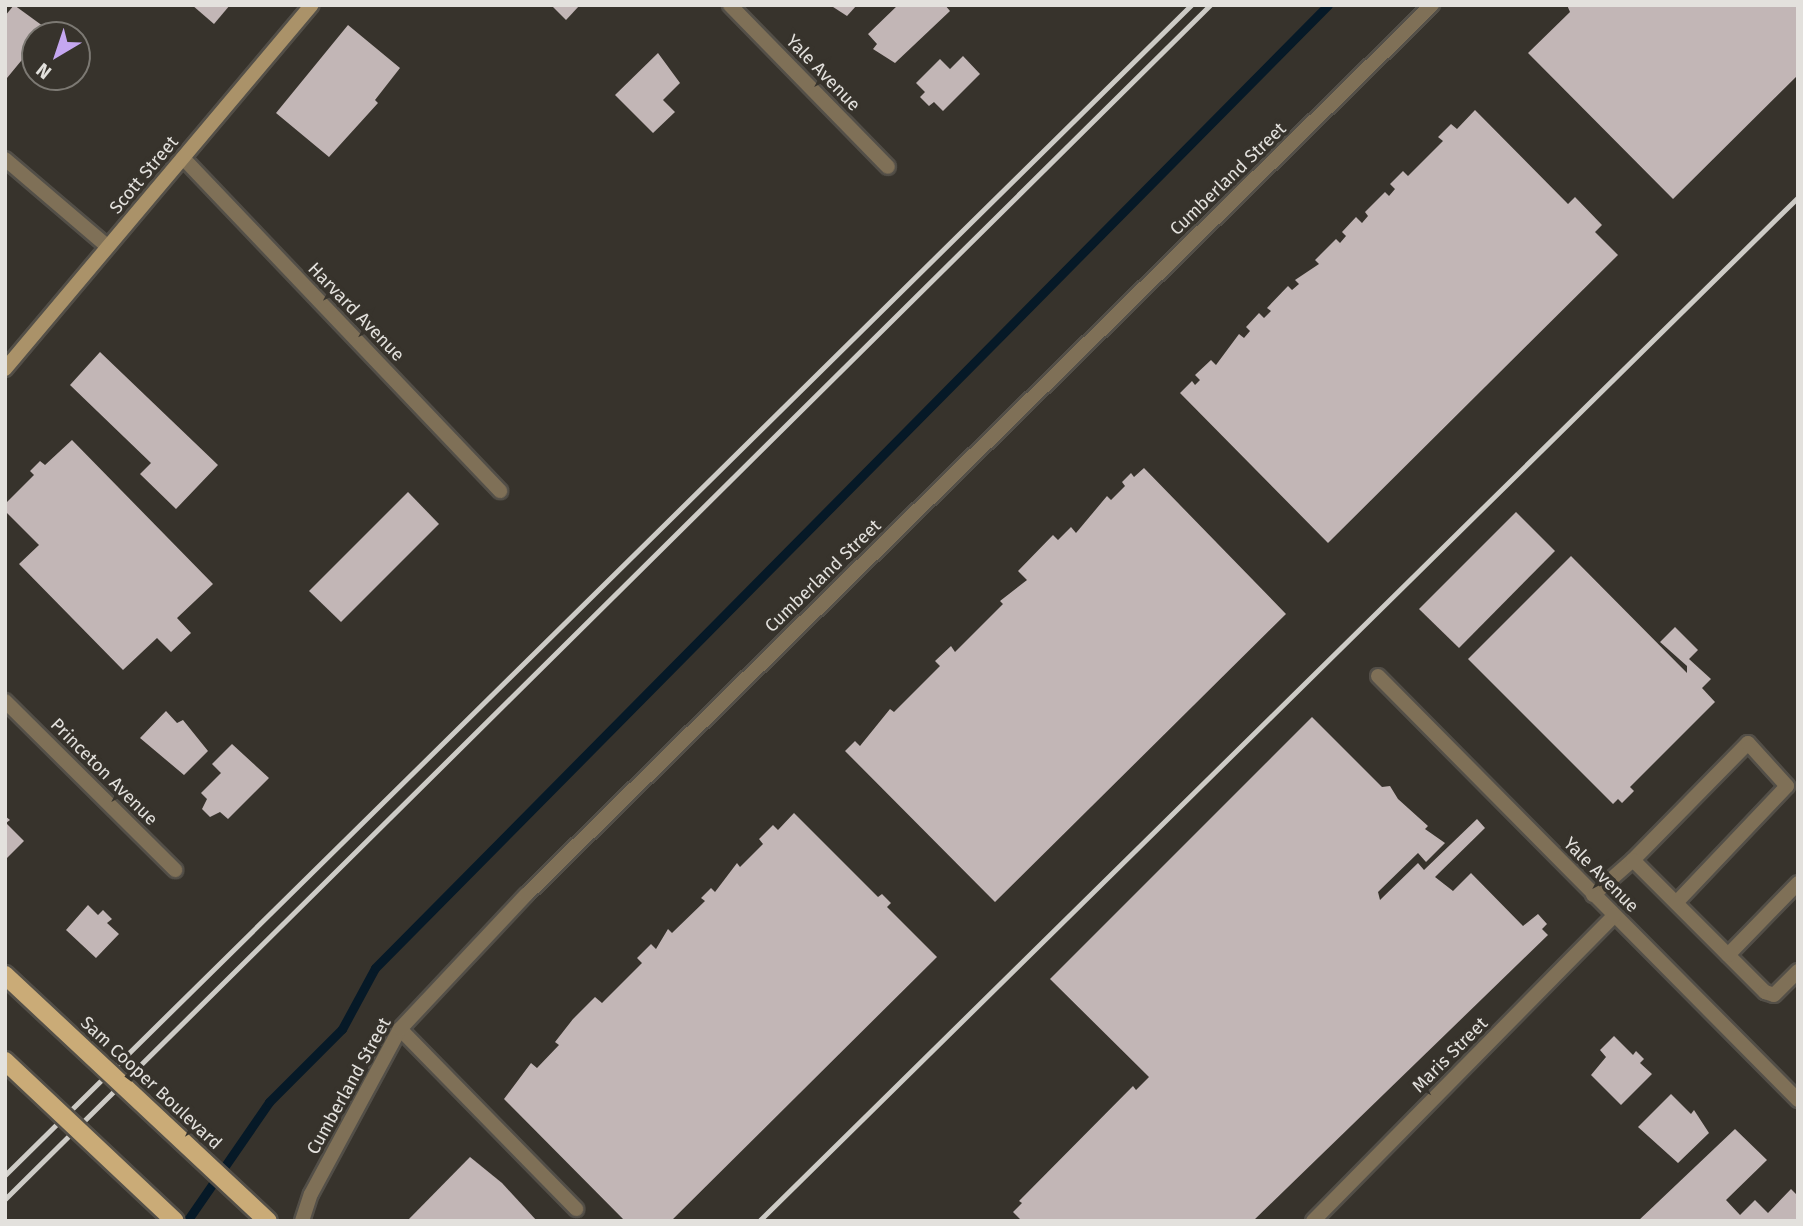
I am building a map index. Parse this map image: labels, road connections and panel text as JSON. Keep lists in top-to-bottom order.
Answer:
{
  "streets": {
    "main road": ["Scott Street", "Sam Cooper Boulevard"],
    "street": [
      "Yale Avenue",
      "Cumberland Street",
      "Harvard Avenue",
      "Princeton Avenue",
      "Maris Street"
    ]
  },
  "crossings": [
    ["Yale Avenue", "Maris Street"],
    ["Scott Street", "Harvard Avenue"]
  ],
  "north": "bottom left"
}
